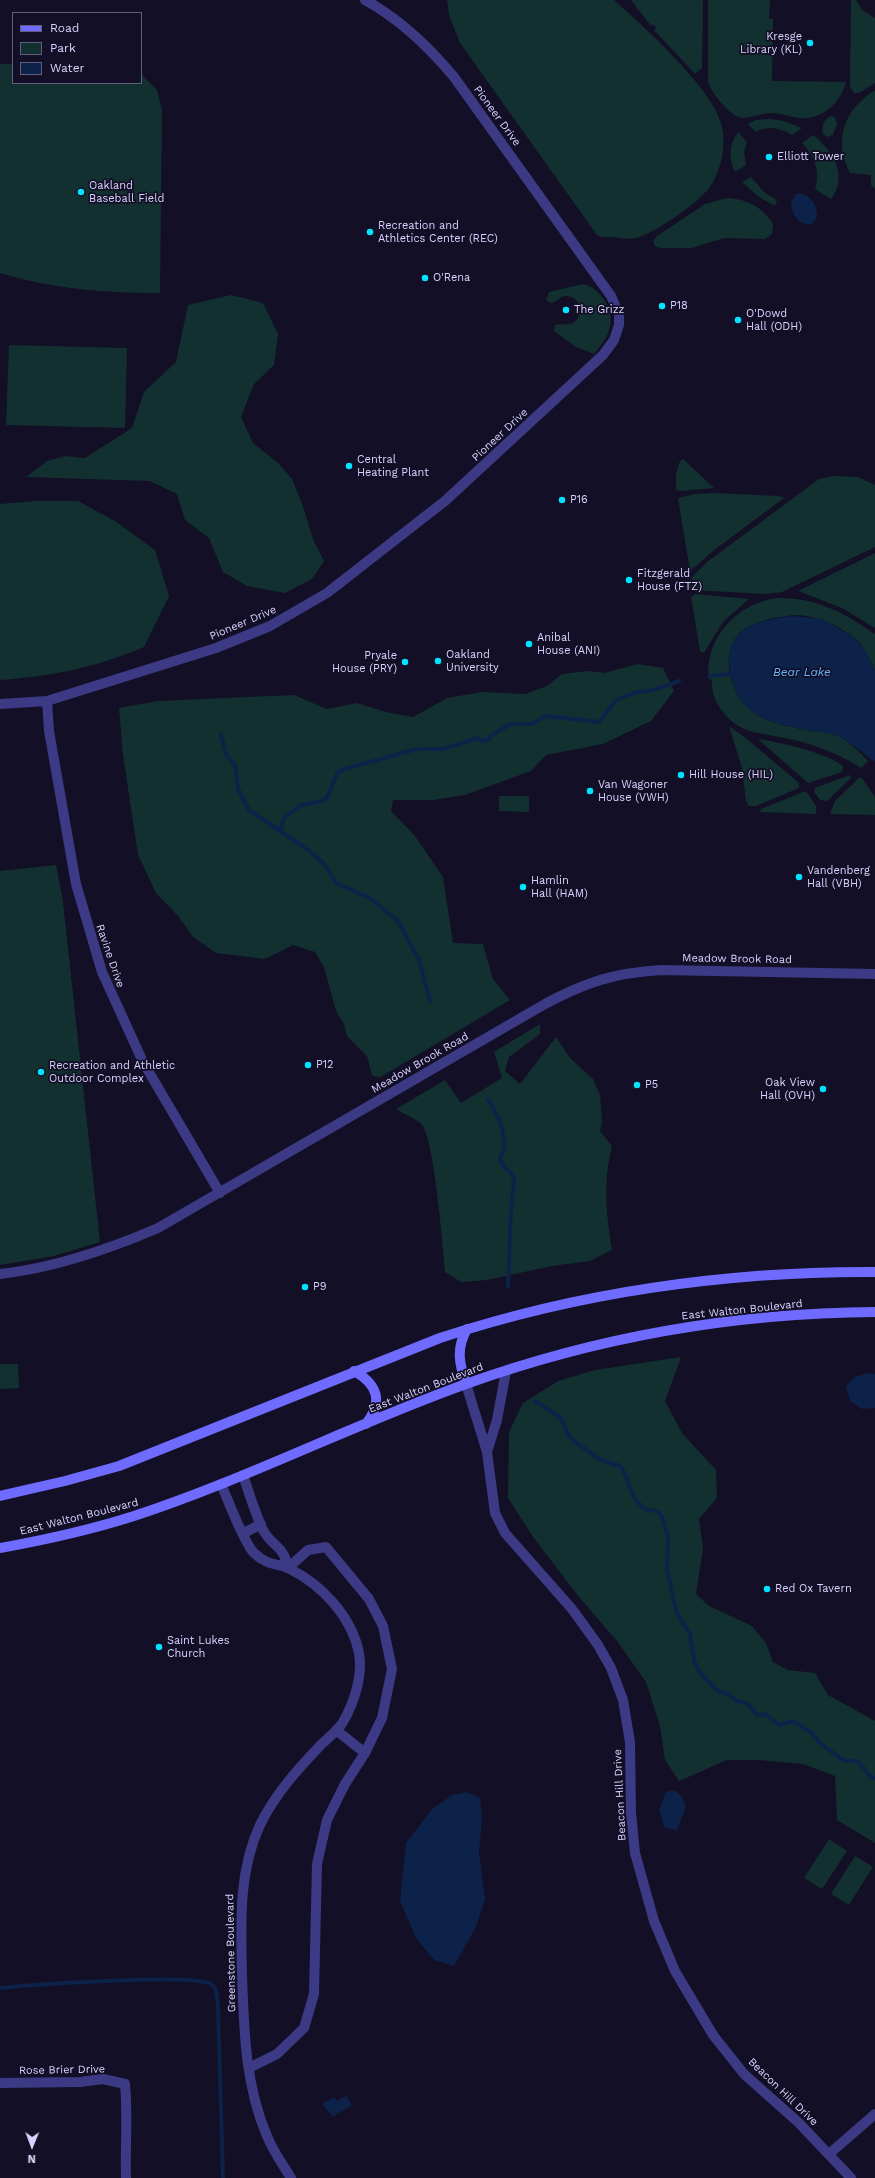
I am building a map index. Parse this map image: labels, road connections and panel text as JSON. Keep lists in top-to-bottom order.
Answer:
{
  "streets": {
    "main road": ["East Walton Boulevard"],
    "street": [
      "Pioneer Drive",
      "Ravine Drive",
      "Meadow Brook Road",
      "Beacon Hill Drive",
      "Greenstone Boulevard",
      "Rose Brier Drive"
    ]
  },
  "crossings": [
    ["Pioneer Drive", "Ravine Drive"],
    ["Ravine Drive", "Meadow Brook Road"],
    ["East Walton Boulevard", "Beacon Hill Drive"],
    ["East Walton Boulevard", "Greenstone Boulevard"]
  ],
  "water": ["Bear Lake"],
  "places": [
    "Kresge Library (KL)",
    "Elliott Tower",
    "Oakland Baseball Field",
    "Recreation and Athletics Center (REC)",
    "O'Rena",
    "P18",
    "The Grizz",
    "O'Dowd Hall (ODH)",
    "Central Heating Plant",
    "P16",
    "Fitzgerald House (FTZ)",
    "Anibal House (ANI)",
    "Oakland University",
    "Pryale House (PRY)",
    "Hill House (HIL)",
    "Van Wagoner House (VWH)",
    "Vandenberg Hall (VBH)",
    "Hamlin Hall (HAM)",
    "P12",
    "Recreation and Athletic Outdoor Complex",
    "P5",
    "Oak View Hall (OVH)",
    "P9",
    "Red Ox Tavern",
    "Saint Lukes Church"
  ],
  "legend": ["Road", "Park", "Water"],
  "north": "bottom"
}
